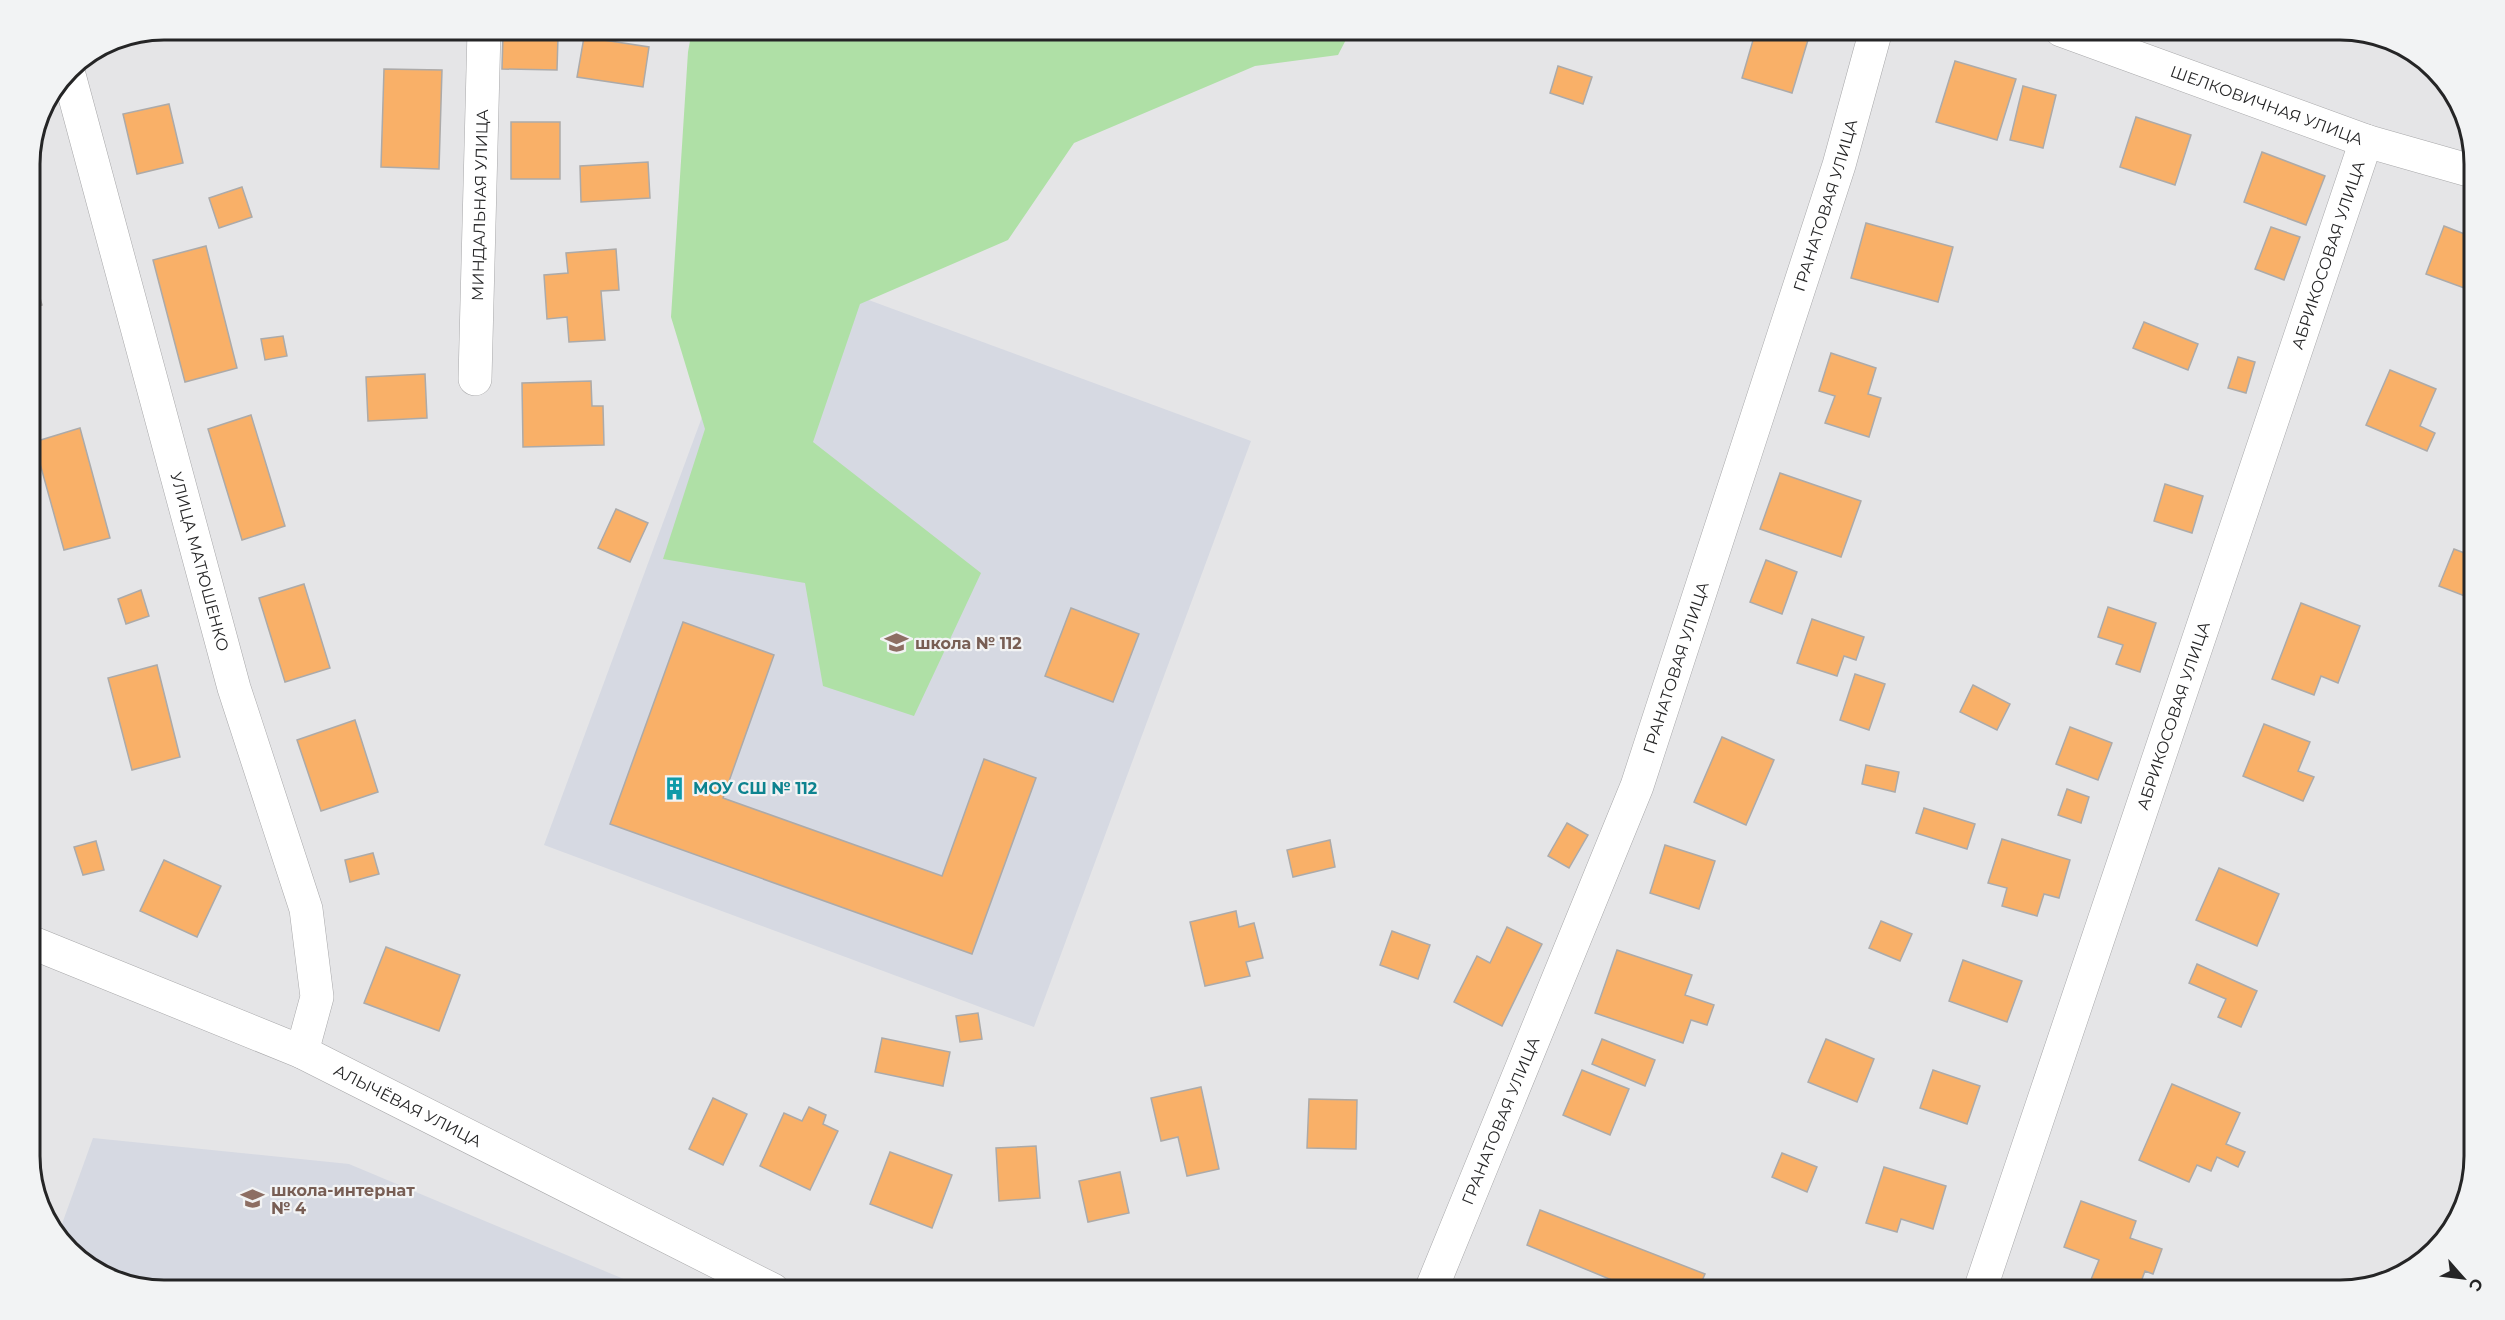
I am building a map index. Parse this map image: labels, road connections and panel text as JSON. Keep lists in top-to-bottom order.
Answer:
{
  "streets": {
    "street": [
      "ШЕЛКОВИЧНАЯ УЛИЦА",
      "МИНДАЛЬНАЯ УЛИЦА",
      "ГРАНАТОВАЯ УЛИЦА",
      "АБРИКОСОВАЯ УЛИЦА",
      "УЛИЦА МАТЮШЕНКО",
      "АЛЫЧЁВАЯ УЛИЦА"
    ]
  },
  "crossings": [
    ["ШЕЛКОВИЧНАЯ УЛИЦА", "АБРИКОСОВАЯ УЛИЦА"],
    ["УЛИЦА МАТЮШЕНКО", "АЛЫЧЁВАЯ УЛИЦА"]
  ],
  "places": {
    "school or university": ["школа № 112", "школа-интернат № 4"],
    "building": ["МОУ СШ № 112"]
  },
  "north": "bottom right"
}
